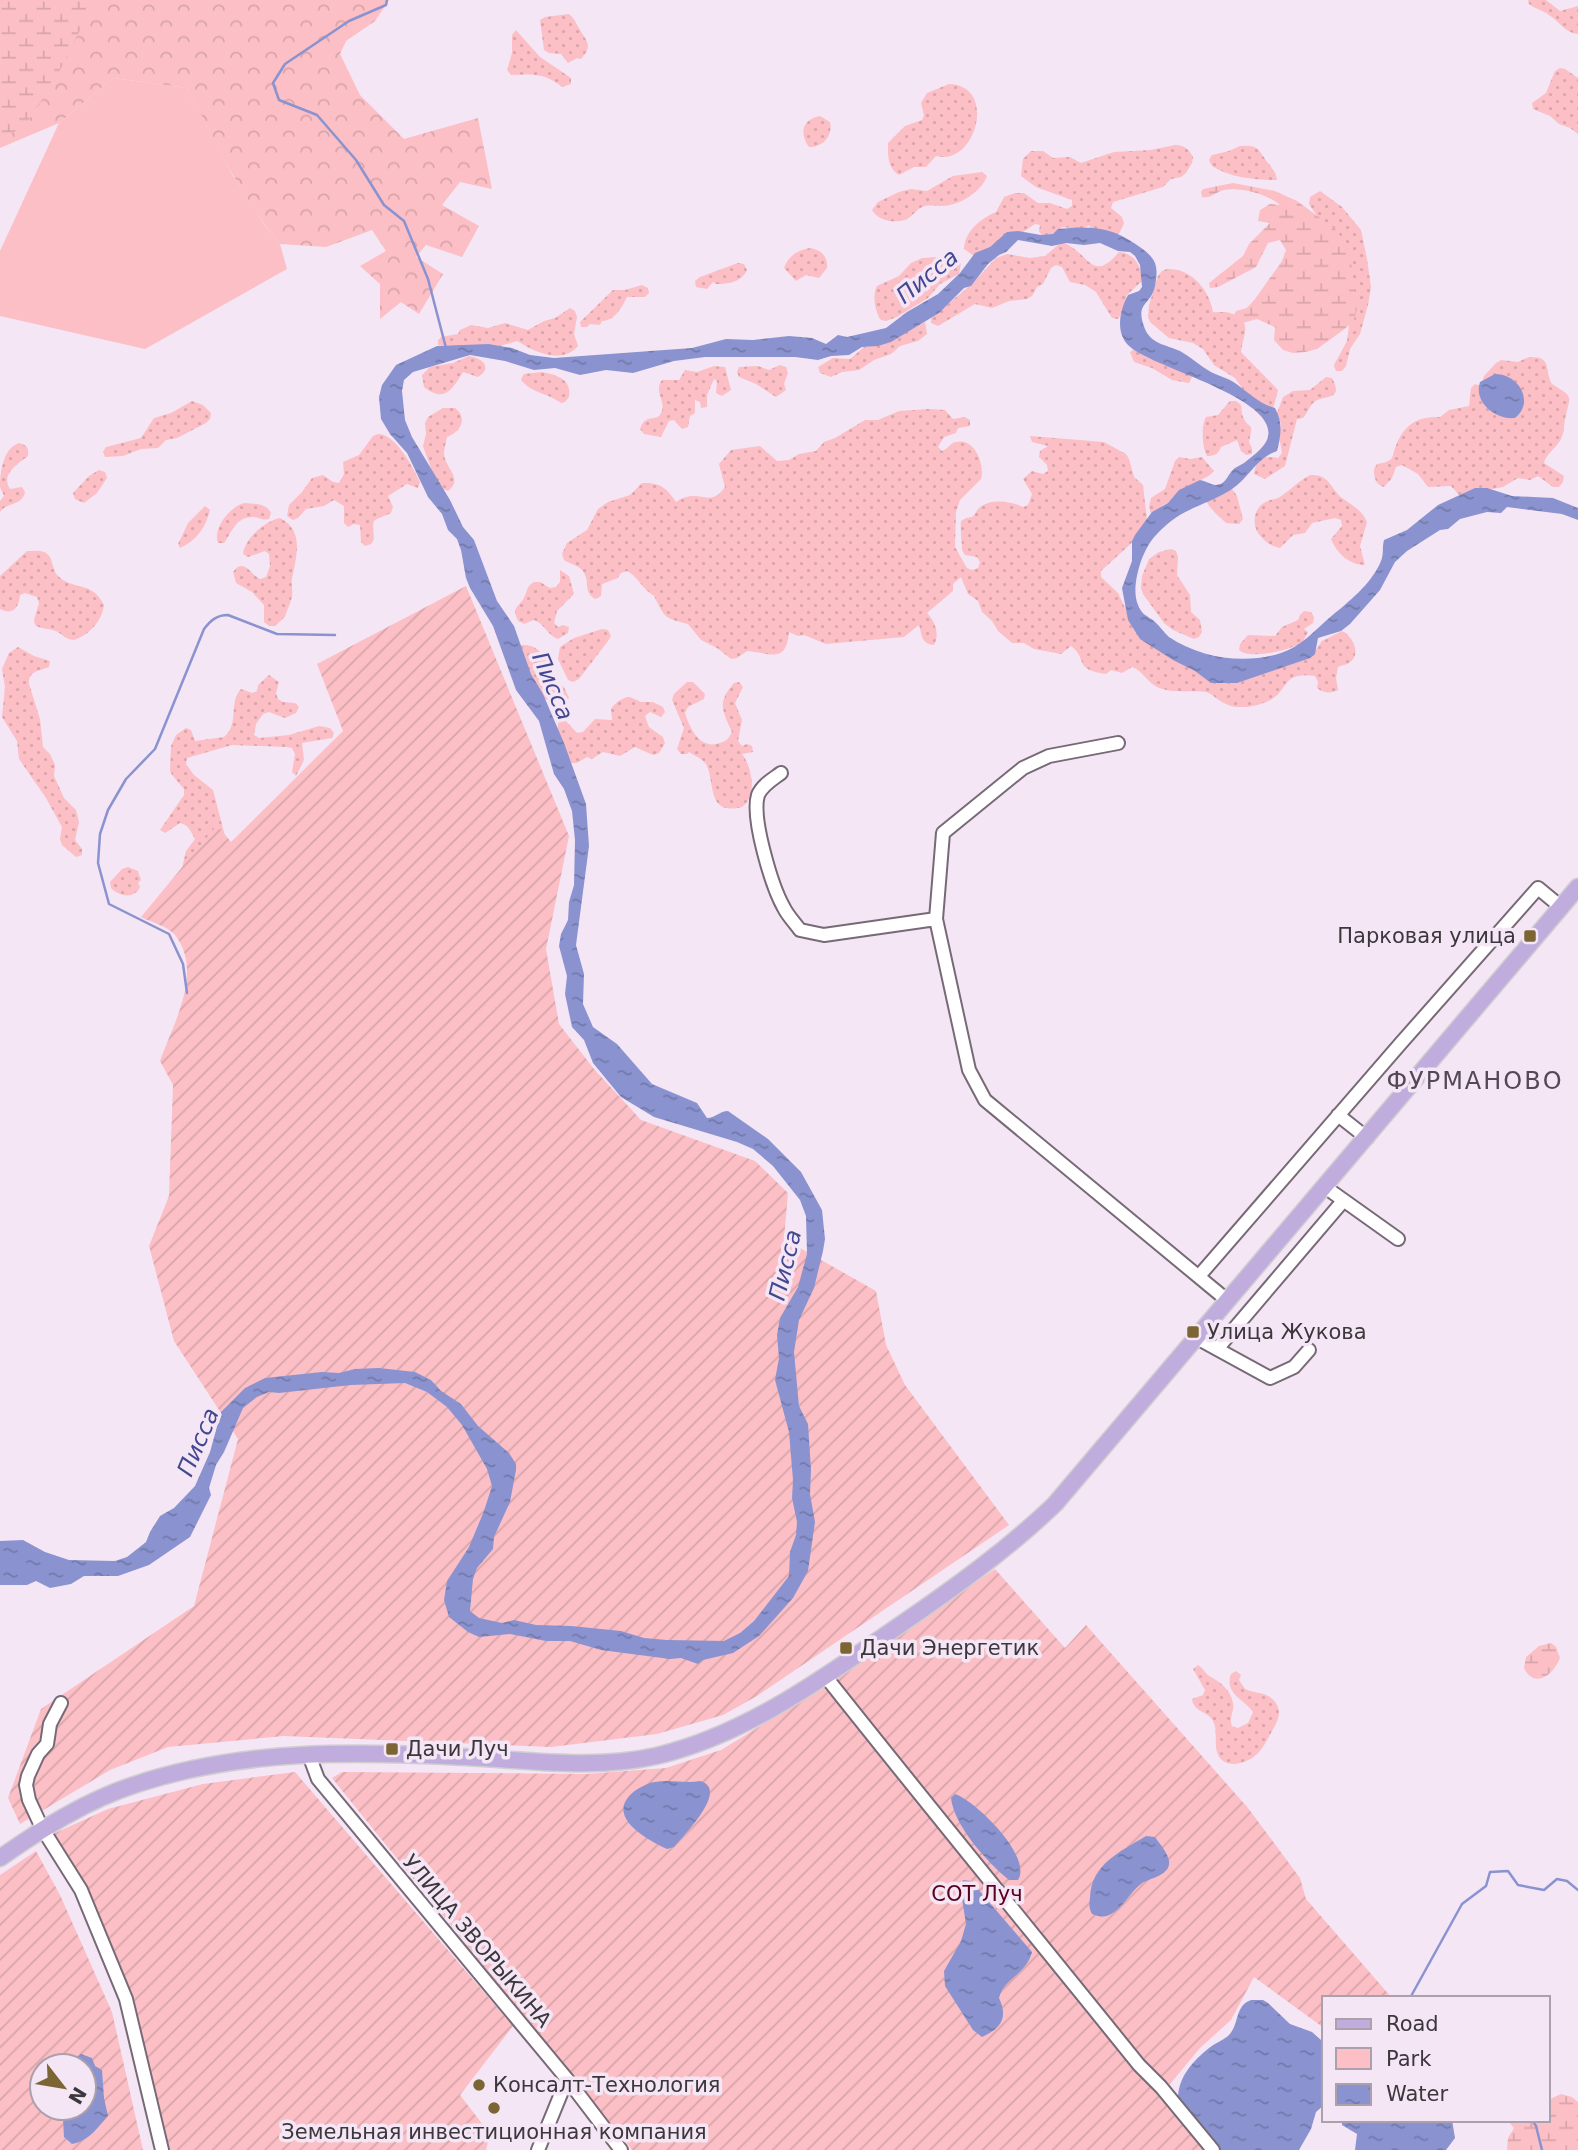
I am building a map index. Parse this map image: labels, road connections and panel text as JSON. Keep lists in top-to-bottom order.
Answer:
{
  "streets": {
    "street": ["УЛИЦА ЗВОРЫКИНА"]
  },
  "districts": ["ФУРМАНОВО"],
  "water": ["Писса"],
  "parks": ["СОТ Луч"],
  "places": {
    "transit": [
      "Парковая улица",
      "Улица Жукова",
      "Дачи Энергетик",
      "Дачи Луч"
    ],
    "other": ["Консалт-Технология", "Земельная инвестиционная компания"]
  },
  "legend": ["Road", "Park", "Water"],
  "north": "bottom right"
}
